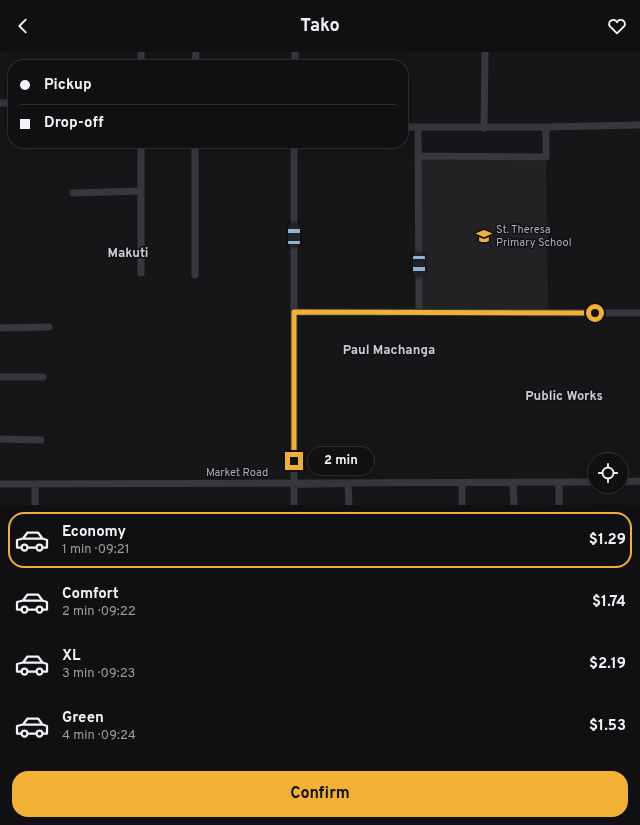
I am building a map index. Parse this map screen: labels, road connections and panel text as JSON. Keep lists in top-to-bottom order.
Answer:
{
  "streets": {
    "street": ["Market Road"]
  },
  "districts": ["Makuti", "Paul Machanga", "Public Works"],
  "places": {
    "school or university": ["St. Theresa Primary School"]
  },
  "page": {
    "header": "Tako",
    "banner": ["Pickup", "Drop-off"],
    "bubble": "2 min",
    "list": [
      {
        "name": "Economy",
        "note": "1 min · 09:21",
        "value": "$1.29"
      },
      {
        "name": "Comfort",
        "note": "2 min · 09:22",
        "value": "$1.74"
      },
      {
        "name": "XL",
        "note": "3 min · 09:23",
        "value": "$2.19"
      },
      {
        "name": "Green",
        "note": "4 min · 09:24",
        "value": "$1.53"
      }
    ],
    "buttons": "Confirm"
  }
}
